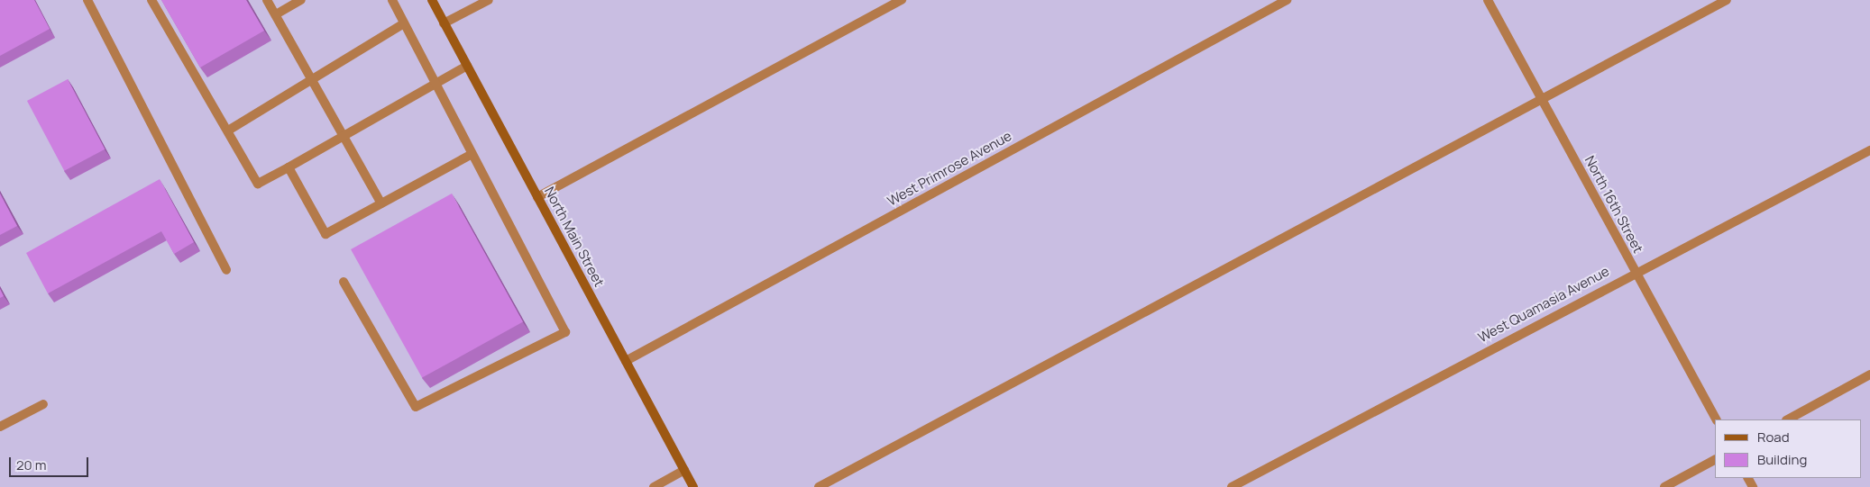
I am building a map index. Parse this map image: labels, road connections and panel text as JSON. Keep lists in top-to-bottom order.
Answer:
{
  "streets": {
    "street": [
      "West Primrose Avenue",
      "North 16th Street",
      "North Main Street",
      "West Quamasia Avenue"
    ]
  },
  "crossings": [
    ["West Primrose Avenue", "North Main Street"],
    ["North 16th Street", "West Quamasia Avenue"]
  ],
  "legend": ["Road", "Building"],
  "scale_bar": "20 m"
}
